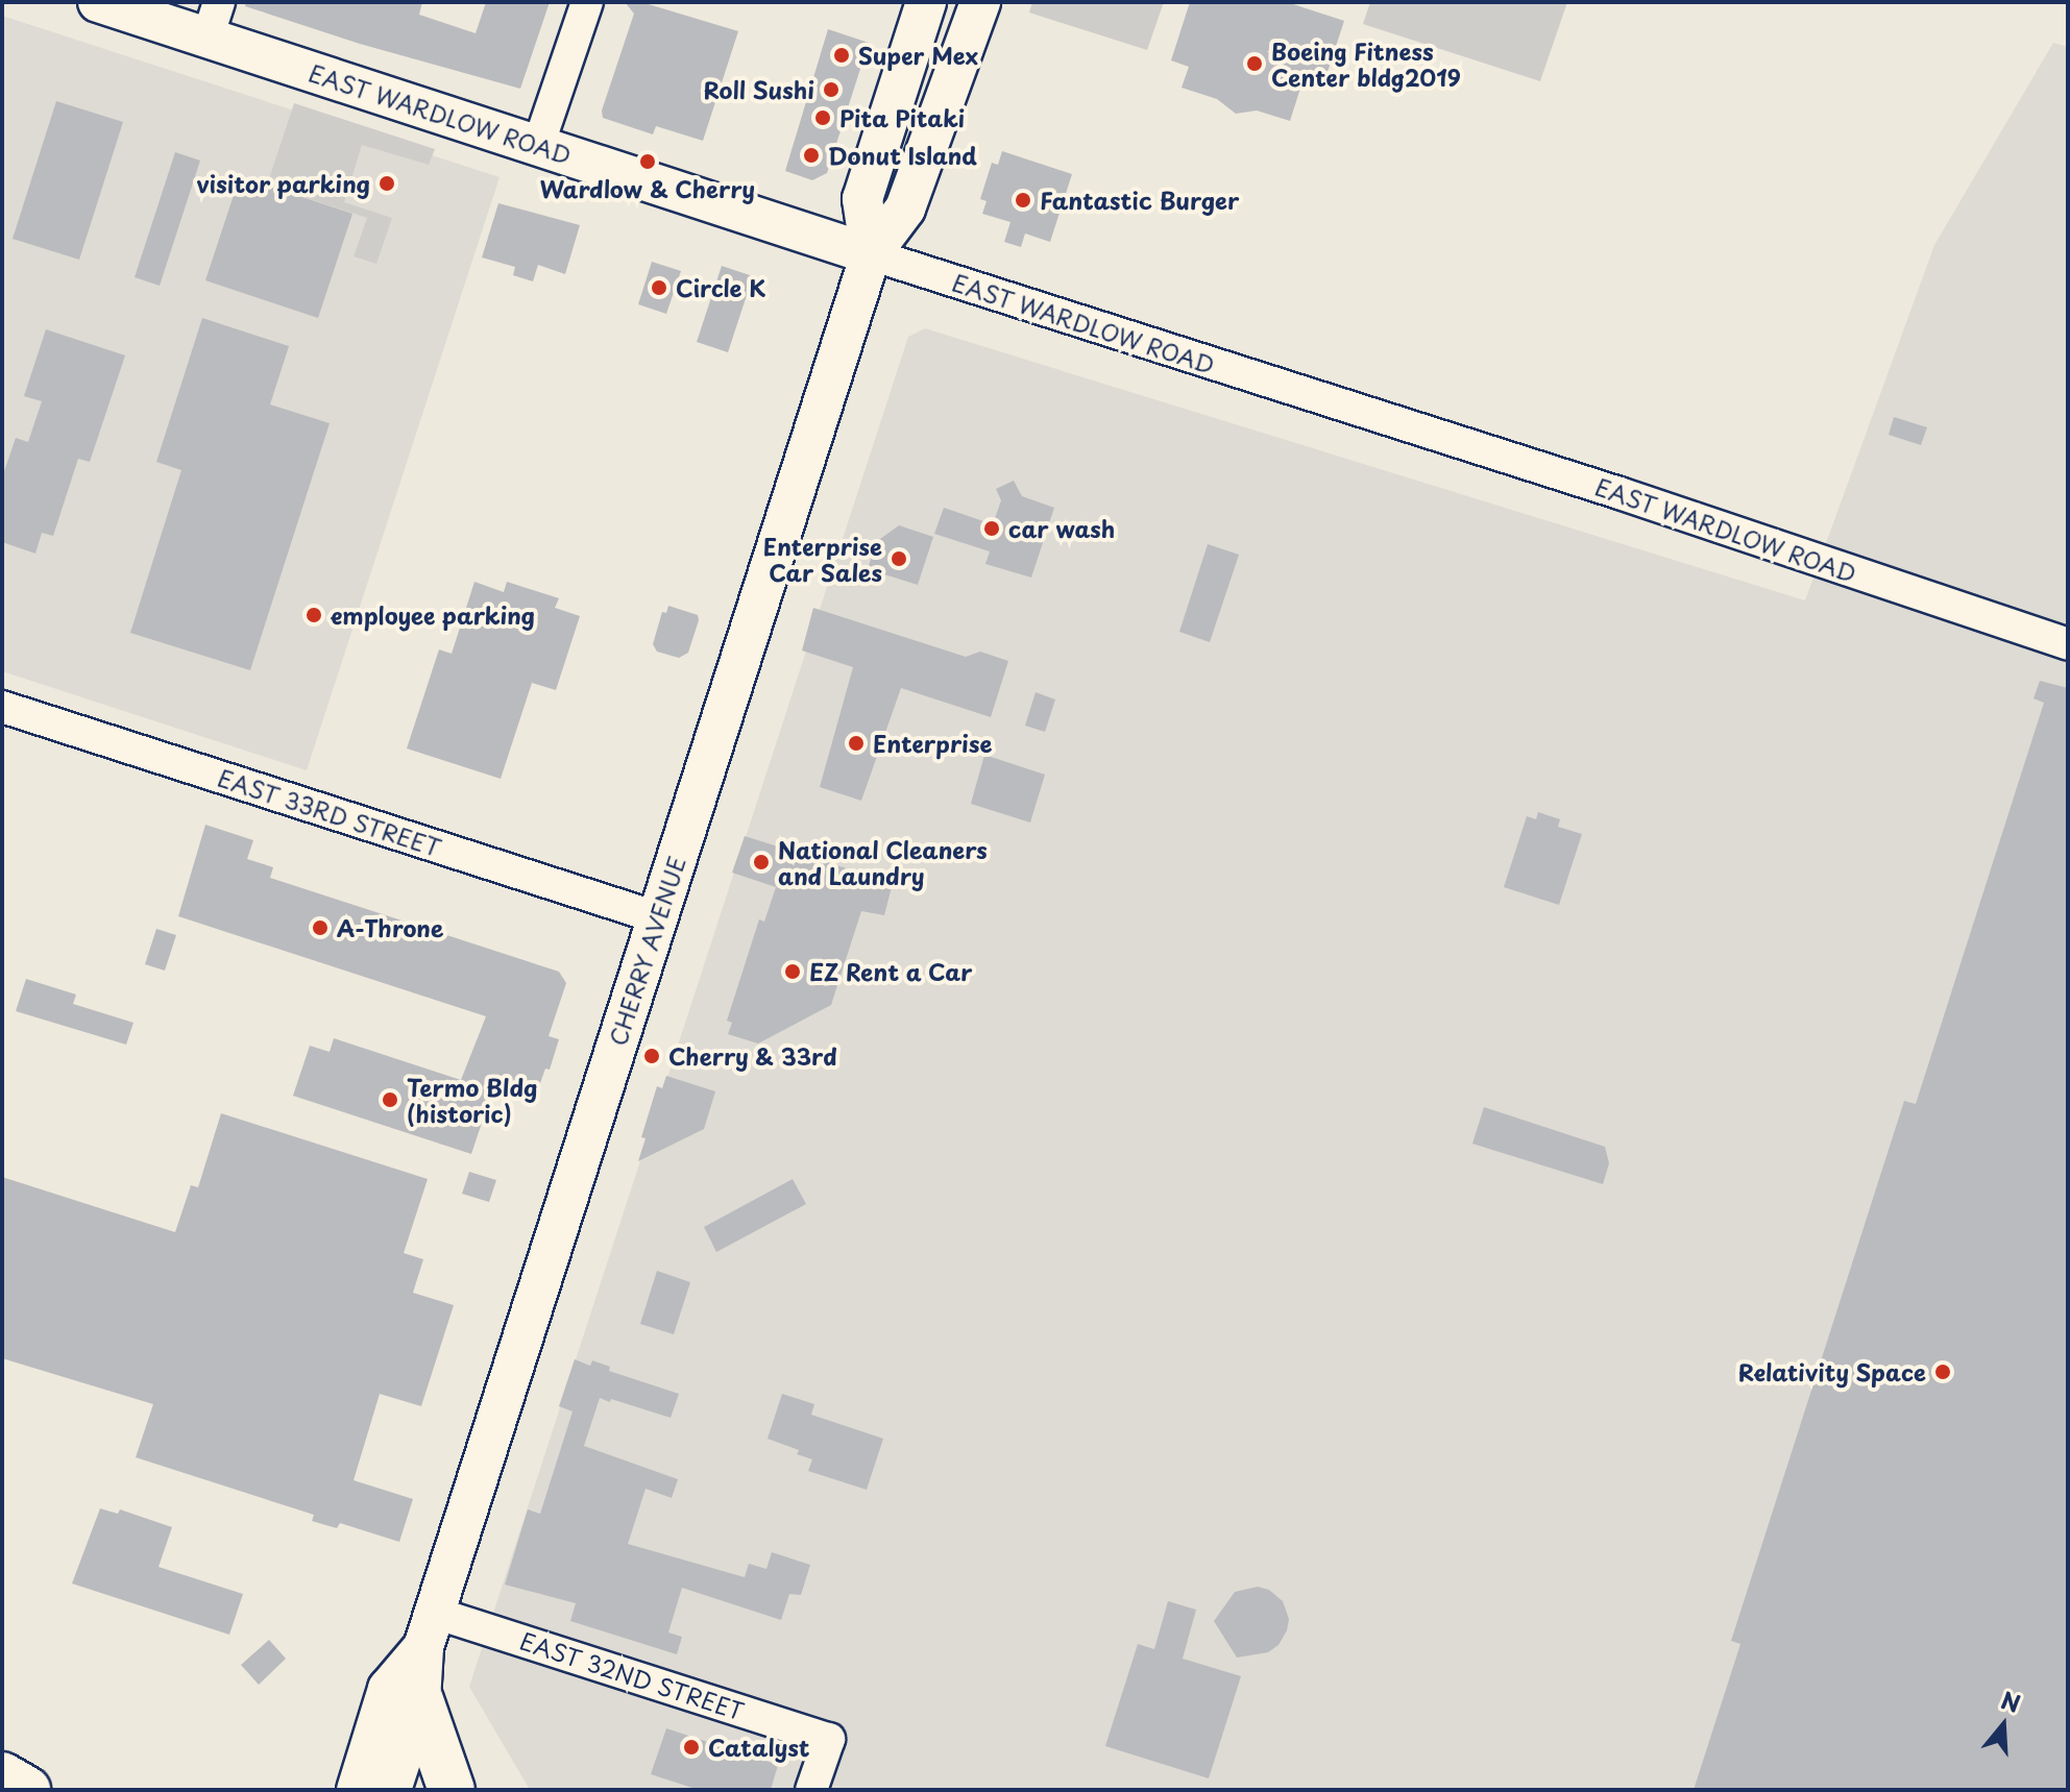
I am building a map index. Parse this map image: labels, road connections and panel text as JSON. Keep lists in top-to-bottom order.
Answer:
{
  "streets": {
    "main road": ["EAST WARDLOW ROAD", "CHERRY AVENUE"],
    "street": ["EAST 33RD STREET", "EAST 32ND STREET"]
  },
  "crossings": [
    ["EAST WARDLOW ROAD", "CHERRY AVENUE"],
    ["EAST 33RD STREET", "CHERRY AVENUE"],
    ["CHERRY AVENUE", "EAST 32ND STREET"]
  ],
  "places": [
    "Super Mex",
    "Boeing Fitness Center bldg2019",
    "Roll Sushi",
    "Pita Pitaki",
    "Donut Island",
    "Wardlow & Cherry",
    "visitor parking",
    "Fantastic Burger",
    "Circle K",
    "car wash",
    "Enterprise Car Sales",
    "employee parking",
    "Enterprise",
    "National Cleaners and Laundry",
    "A-Throne",
    "EZ Rent a Car",
    "Cherry & 33rd",
    "Termo Bldg (historic)",
    "Relativity Space",
    "Catalyst"
  ],
  "north": "top"
}
